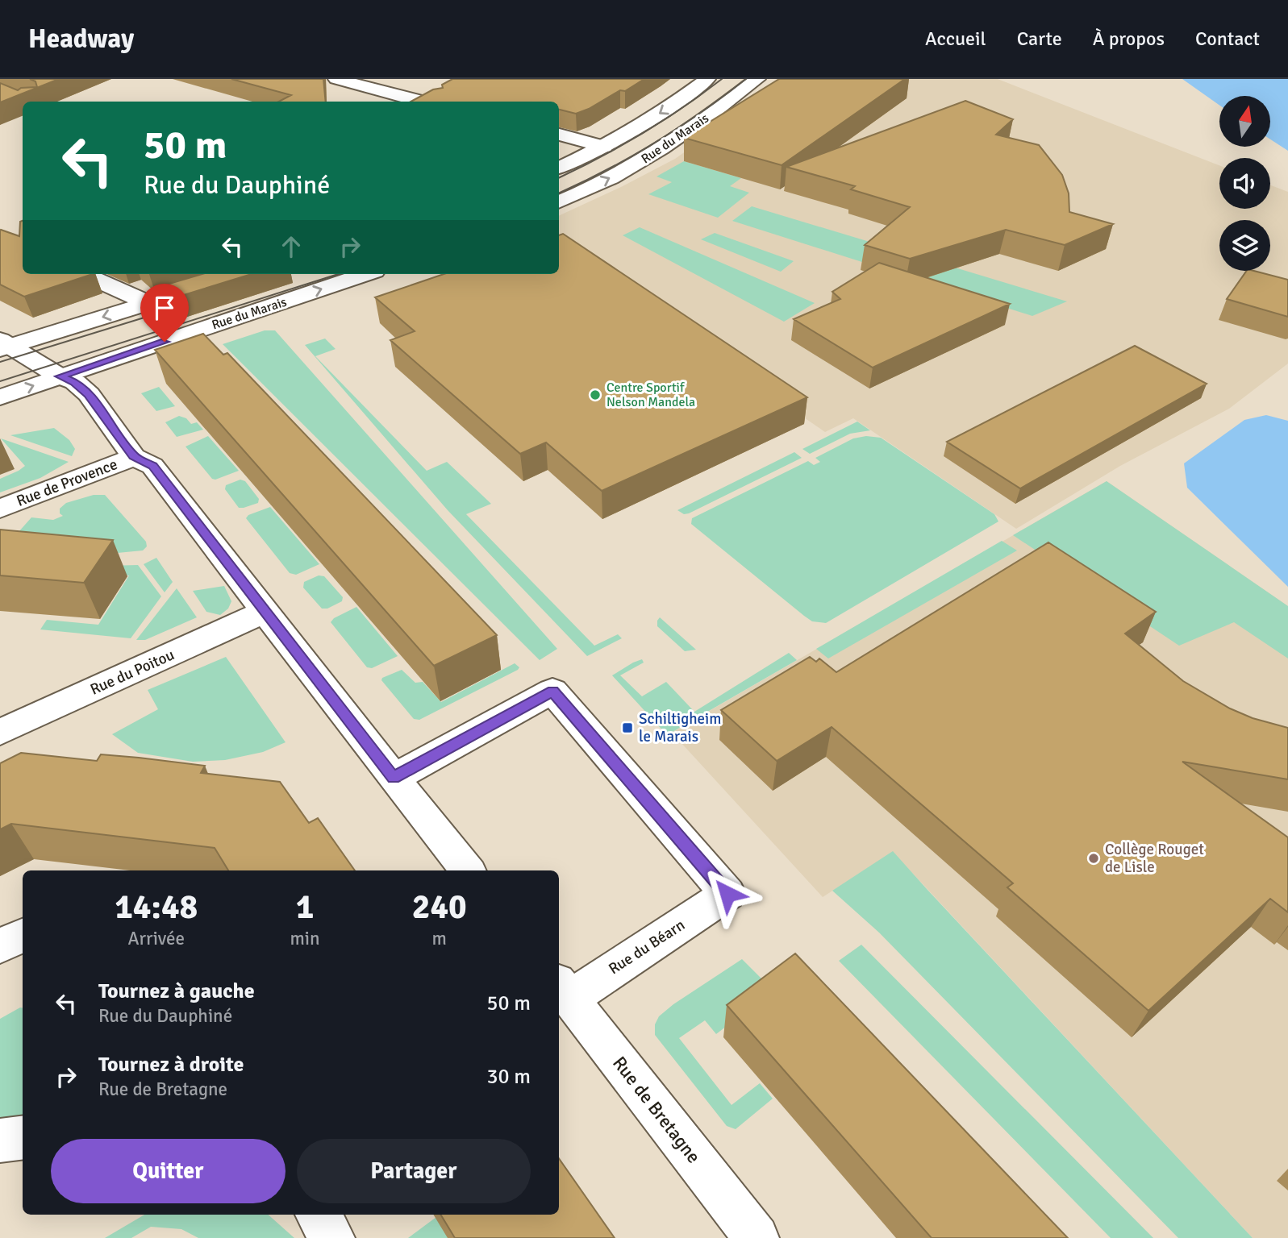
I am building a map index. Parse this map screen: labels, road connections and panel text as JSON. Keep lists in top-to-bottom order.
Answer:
{
  "streets": {
    "street": [
      "Rue du Marais",
      "Rue de Provence",
      "Rue du Poitou",
      "Rue du Béarn",
      "Rue de Bretagne"
    ]
  },
  "crossings": [
    ["Rue du Béarn", "Rue de Bretagne"]
  ],
  "places": {
    "other": ["Centre Sportif Nelson Mandela", "Collège Rouget de Lisle"],
    "transit": ["Schiltigheim le Marais"]
  },
  "north": "top",
  "page": {
    "header": "Headway",
    "nav": [
      "Accueil",
      "Carte",
      "À propos",
      "Contact"
    ],
    "turn": ["50 m", "Rue du Dauphiné"],
    "eta": [
      "14:48",
      "Arrivée",
      "1",
      "min",
      "240",
      "m"
    ],
    "list": [
      {
        "name": "Tournez à gauche",
        "note": "Rue du Dauphiné",
        "value": "50 m"
      },
      {
        "name": "Tournez à droite",
        "note": "Rue de Bretagne",
        "value": "30 m"
      }
    ],
    "buttons": ["Quitter", "Partager"]
  }
}
